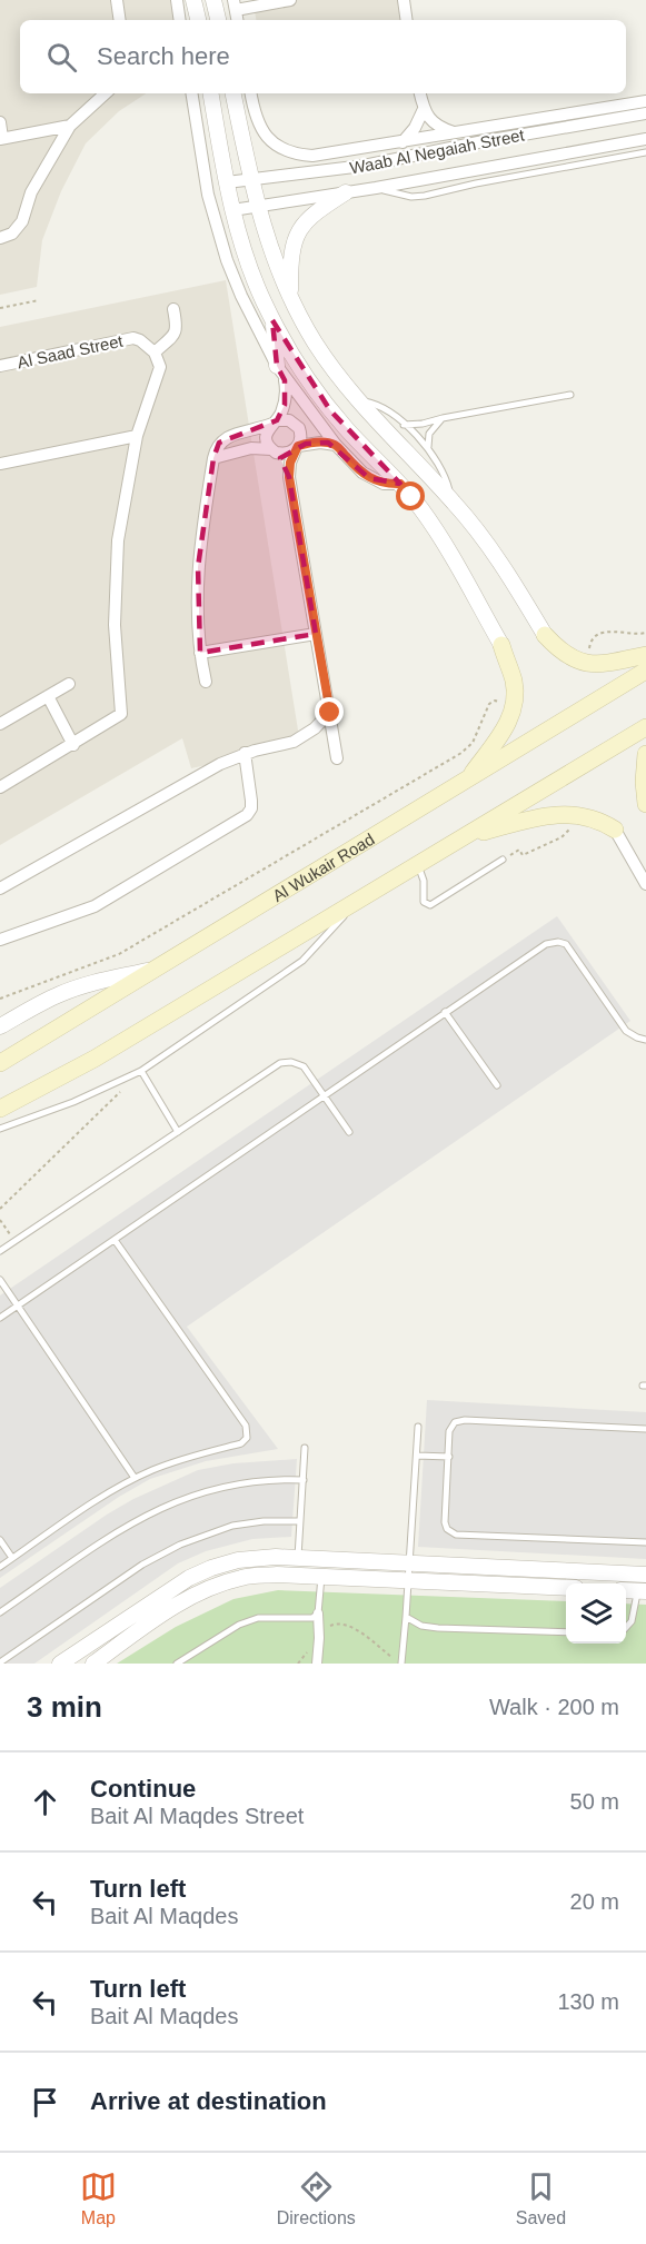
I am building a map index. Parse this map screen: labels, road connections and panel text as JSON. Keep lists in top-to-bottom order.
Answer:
{
  "streets": {
    "main road": ["Al Wukair Road"],
    "street": ["Waab Al Negaiah Street", "Al Saad Street"]
  },
  "page": {
    "search": "Search here",
    "heading": ["3 min", "Walk · 200 m"],
    "list": [
      ["Continue", "Bait Al Maqdes Street", "50 m"],
      ["Turn left", "Bait Al Maqdes", "20 m"],
      ["Turn left", "Bait Al Maqdes", "130 m"],
      "Arrive at destination"
    ],
    "nav": ["Map", "Directions", "Saved"]
  }
}
